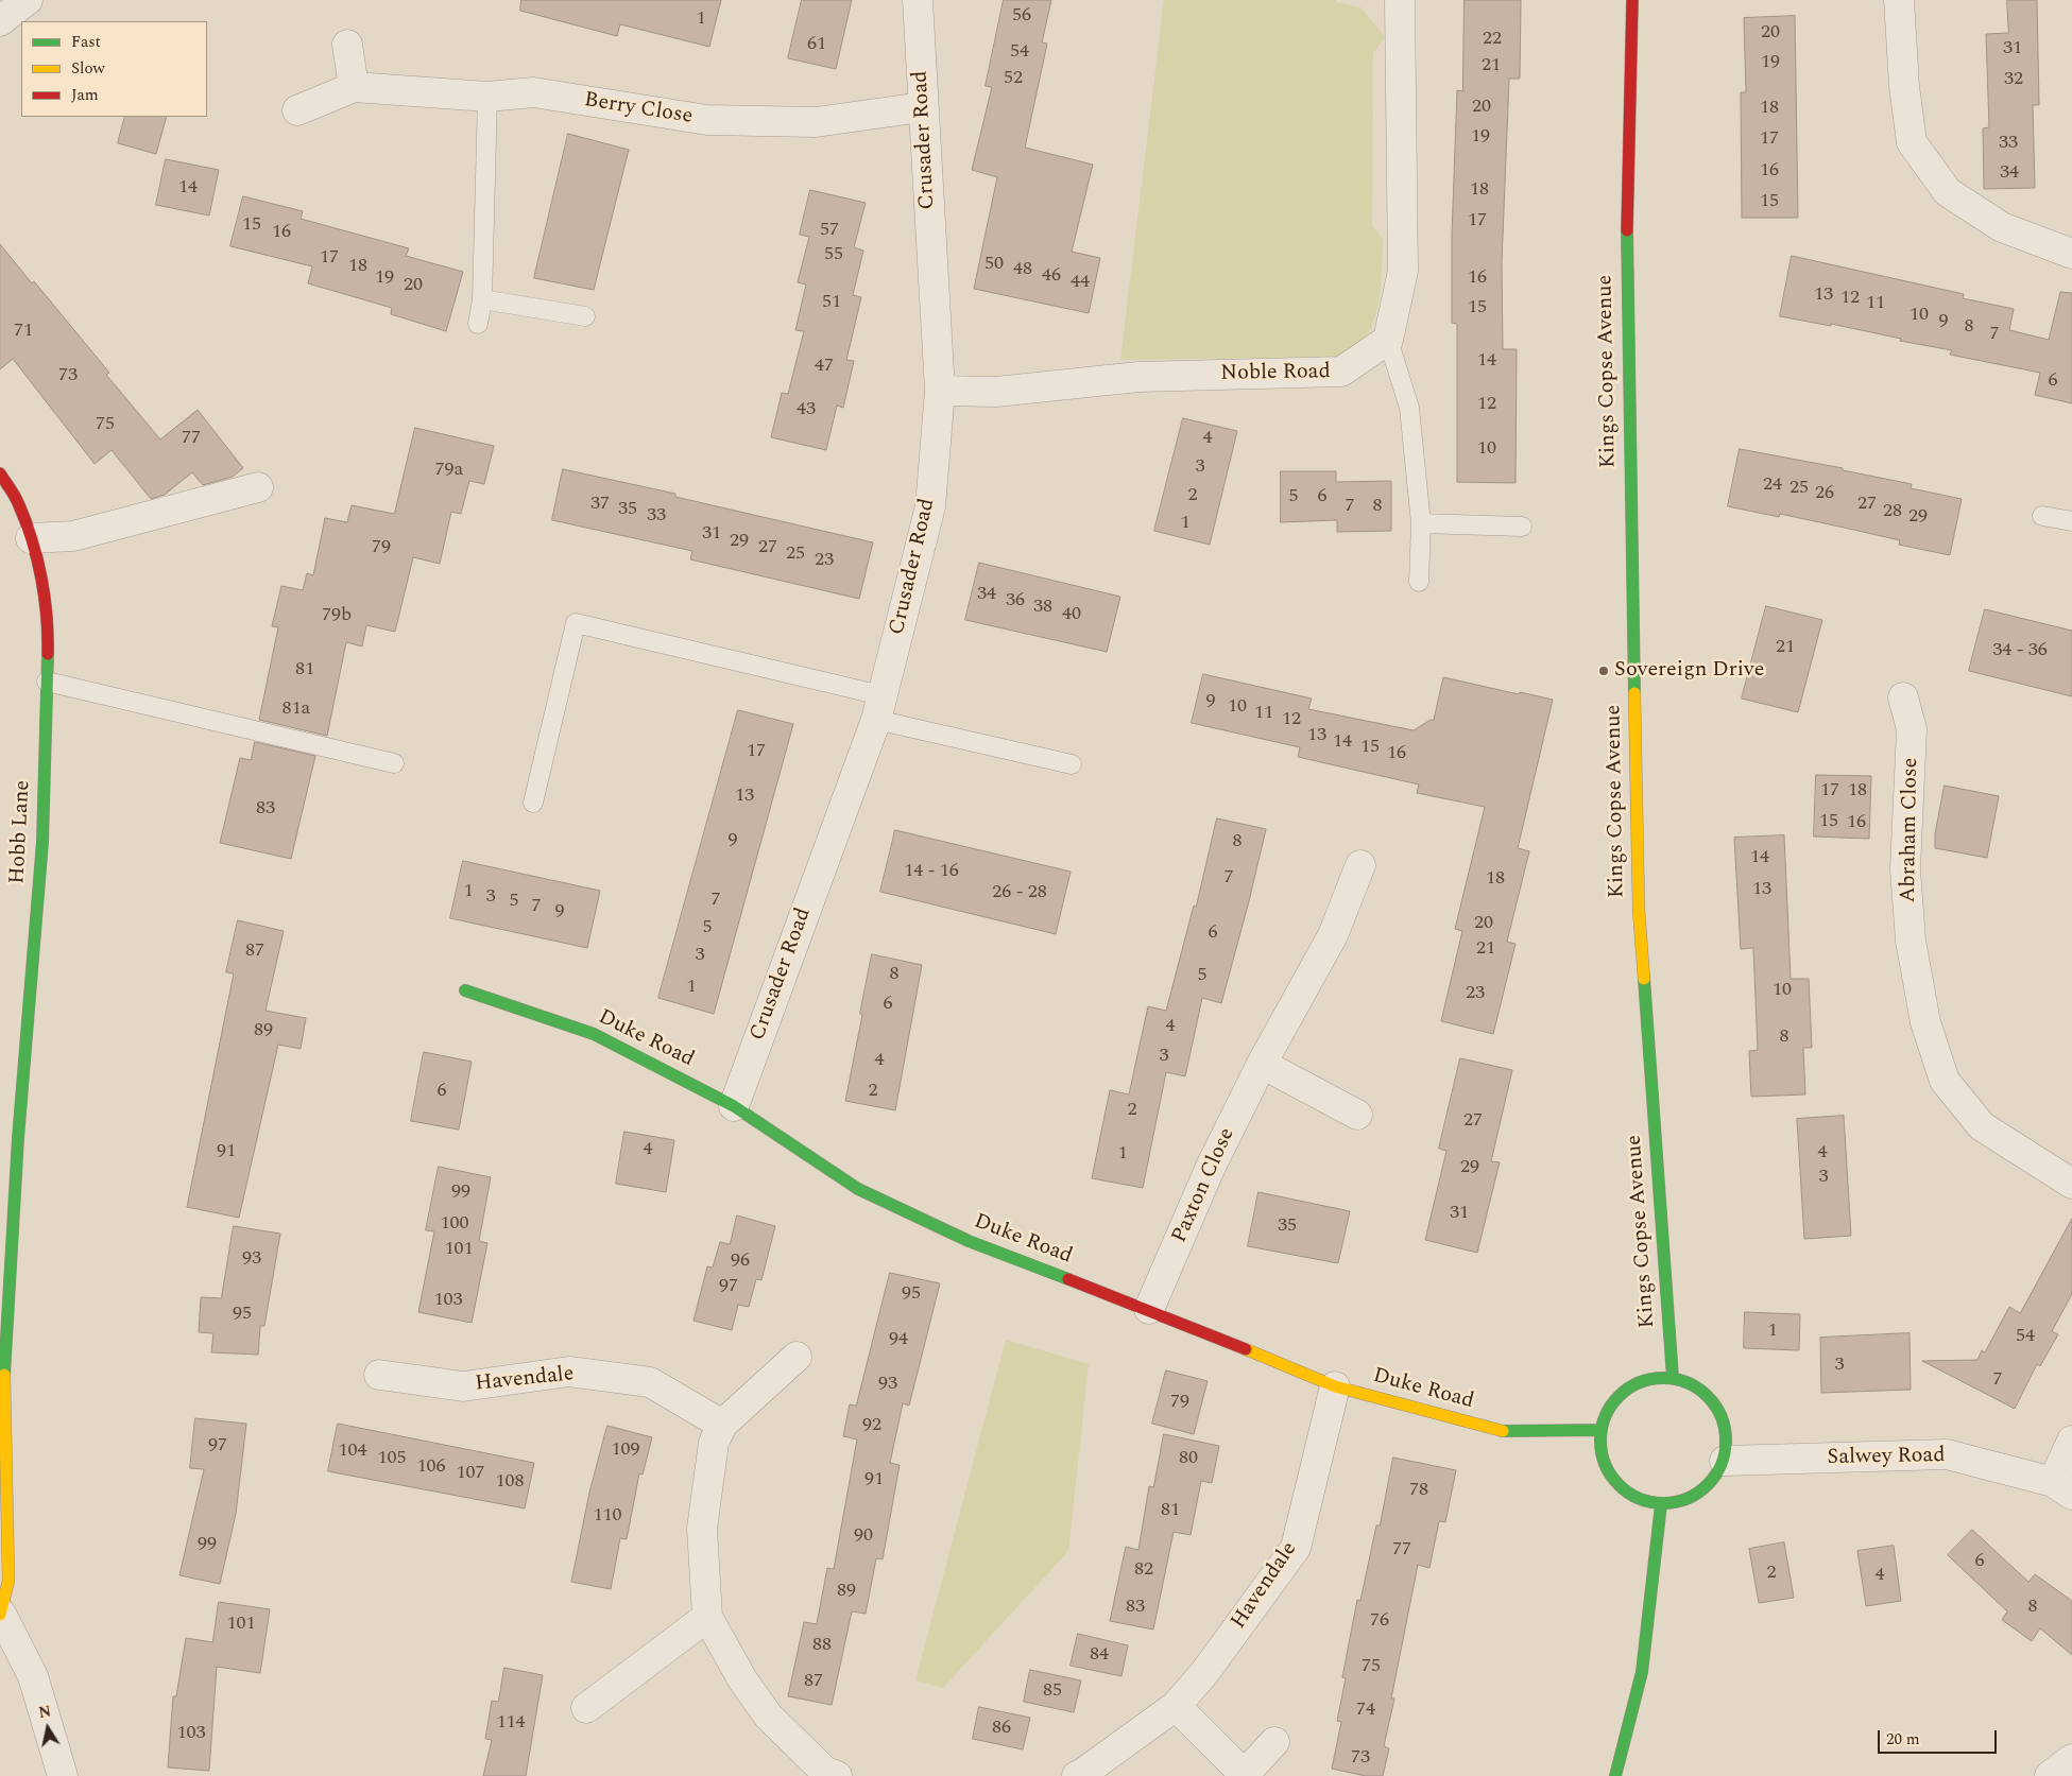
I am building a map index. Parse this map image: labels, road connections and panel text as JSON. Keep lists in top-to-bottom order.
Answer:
{
  "streets": {
    "street": [
      "Berry Close",
      "Crusader Road",
      "Kings Copse Avenue",
      "Noble Road",
      "Abraham Close",
      "Hobb Lane",
      "Duke Road",
      "Paxton Close",
      "Havendale",
      "Salwey Road"
    ]
  },
  "crossings": [
    ["Berry Close", "Crusader Road"],
    ["Crusader Road", "Noble Road"],
    ["Crusader Road", "Duke Road"],
    ["Kings Copse Avenue", "Duke Road"],
    ["Kings Copse Avenue", "Salwey Road"],
    ["Duke Road", "Paxton Close"],
    ["Duke Road", "Havendale"],
    ["Duke Road", "Salwey Road"]
  ],
  "places": ["Sovereign Drive"],
  "house_numbers": [
    "56",
    "1",
    "20",
    "22",
    "61",
    "31",
    "54",
    "19",
    "21",
    "52",
    "32",
    "20",
    "18",
    "19",
    "17",
    "33",
    "16",
    "34",
    "14",
    "18",
    "15",
    "17",
    "15",
    "57",
    "16",
    "55",
    "17",
    "50",
    "18",
    "48",
    "46",
    "19",
    "16",
    "44",
    "20",
    "13",
    "12",
    "51",
    "11",
    "15",
    "10",
    "9",
    "8",
    "71",
    "7",
    "14",
    "47",
    "73",
    "6",
    "12",
    "43",
    "75",
    "77",
    "4",
    "10",
    "3",
    "79a",
    "24",
    "25",
    "26",
    "2",
    "5",
    "6",
    "37",
    "27",
    "7",
    "8",
    "35",
    "28",
    "33",
    "29",
    "1",
    "31",
    "29",
    "79",
    "27",
    "25",
    "23",
    "34",
    "36",
    "38",
    "40",
    "79b",
    "21",
    "34 - 36",
    "81",
    "9",
    "10",
    "81a",
    "11",
    "12",
    "13",
    "14",
    "15",
    "17",
    "16",
    "17",
    "18",
    "13",
    "83",
    "15",
    "16",
    "9",
    "8",
    "14",
    "14 - 16",
    "7",
    "18",
    "13",
    "1",
    "26 - 28",
    "3",
    "7",
    "5",
    "7",
    "9",
    "20",
    "5",
    "6",
    "21",
    "87",
    "3",
    "8",
    "5",
    "1",
    "10",
    "23",
    "6",
    "4",
    "89",
    "8",
    "3",
    "4",
    "6",
    "2",
    "2",
    "27",
    "4",
    "91",
    "4",
    "1",
    "29",
    "3",
    "99",
    "31",
    "100",
    "35",
    "101",
    "93",
    "96",
    "97",
    "95",
    "103",
    "95",
    "1",
    "54",
    "94",
    "3",
    "7",
    "93",
    "79",
    "92",
    "97",
    "109",
    "104",
    "105",
    "80",
    "106",
    "107",
    "91",
    "108",
    "78",
    "81",
    "110",
    "90",
    "99",
    "77",
    "6",
    "82",
    "2",
    "4",
    "89",
    "83",
    "8",
    "76",
    "101",
    "88",
    "84",
    "75",
    "87",
    "85",
    "74",
    "114",
    "86",
    "103",
    "73"
  ],
  "legend": ["Fast", "Slow", "Jam"],
  "scale_bar": "20 m",
  "north": "top"
}
